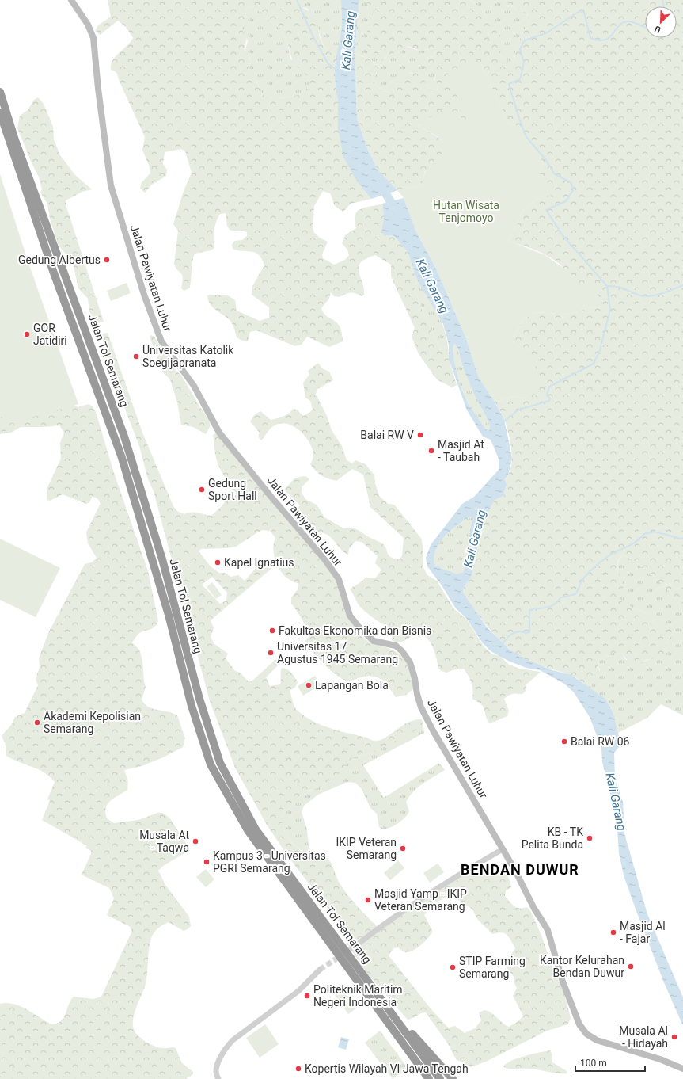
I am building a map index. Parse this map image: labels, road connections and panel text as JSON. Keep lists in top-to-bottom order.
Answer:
{
  "streets": {
    "highway": ["Jalan Tol Semarang"],
    "main road": ["Jalan Pawiyatan Luhur"]
  },
  "districts": ["BENDAN DUWUR"],
  "water": ["Kali Garang"],
  "parks": ["Hutan Wisata Tenjomoyo"],
  "places": [
    "Gedung Albertus",
    "GOR Jatidiri",
    "Universitas Katolik Soegijapranata",
    "Balai RW V",
    "Masjid At - Taubah",
    "Gedung Sport Hall",
    "Kapel Ignatius",
    "Fakultas Ekonomika dan Bisnis",
    "Universitas 17 Agustus 1945 Semarang",
    "Lapangan Bola",
    "Akademi Kepolisian Semarang",
    "Balai RW 06",
    "KB - TK Pelita Bunda",
    "Musala At - Taqwa",
    "IKIP Veteran Semarang",
    "Kampus 3 - Universitas PGRI Semarang",
    "Masjid Yamp - IKIP Veteran Semarang",
    "Masjid Al - Fajar",
    "Kantor Kelurahan Bendan Duwur",
    "STIP Farming Semarang",
    "Politeknik Maritim Negeri Indonesia",
    "Musala Al - Hidayah",
    "Kopertis Wilayah VI Jawa Tengah"
  ],
  "scale_bar": "100 m",
  "north": "bottom left"
}
